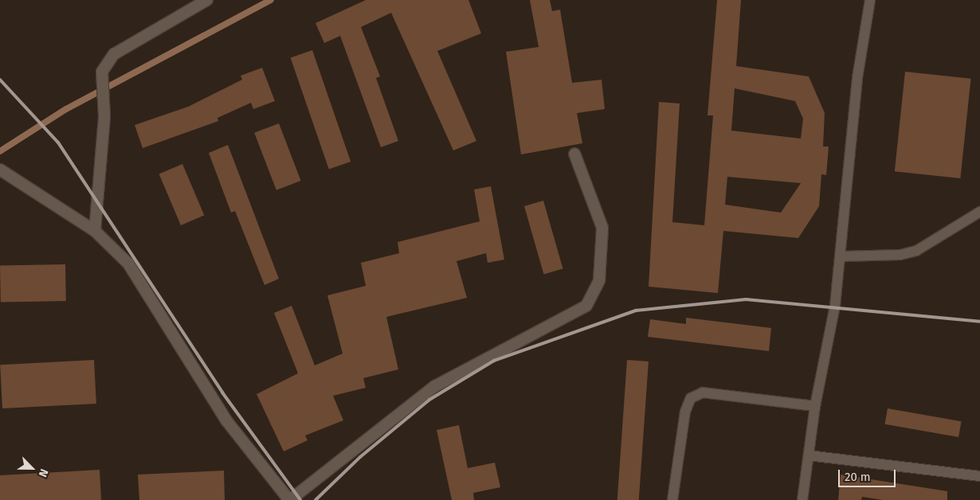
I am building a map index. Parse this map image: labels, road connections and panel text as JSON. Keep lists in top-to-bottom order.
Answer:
{
  "scale_bar": "20 m",
  "north": "bottom right"
}
